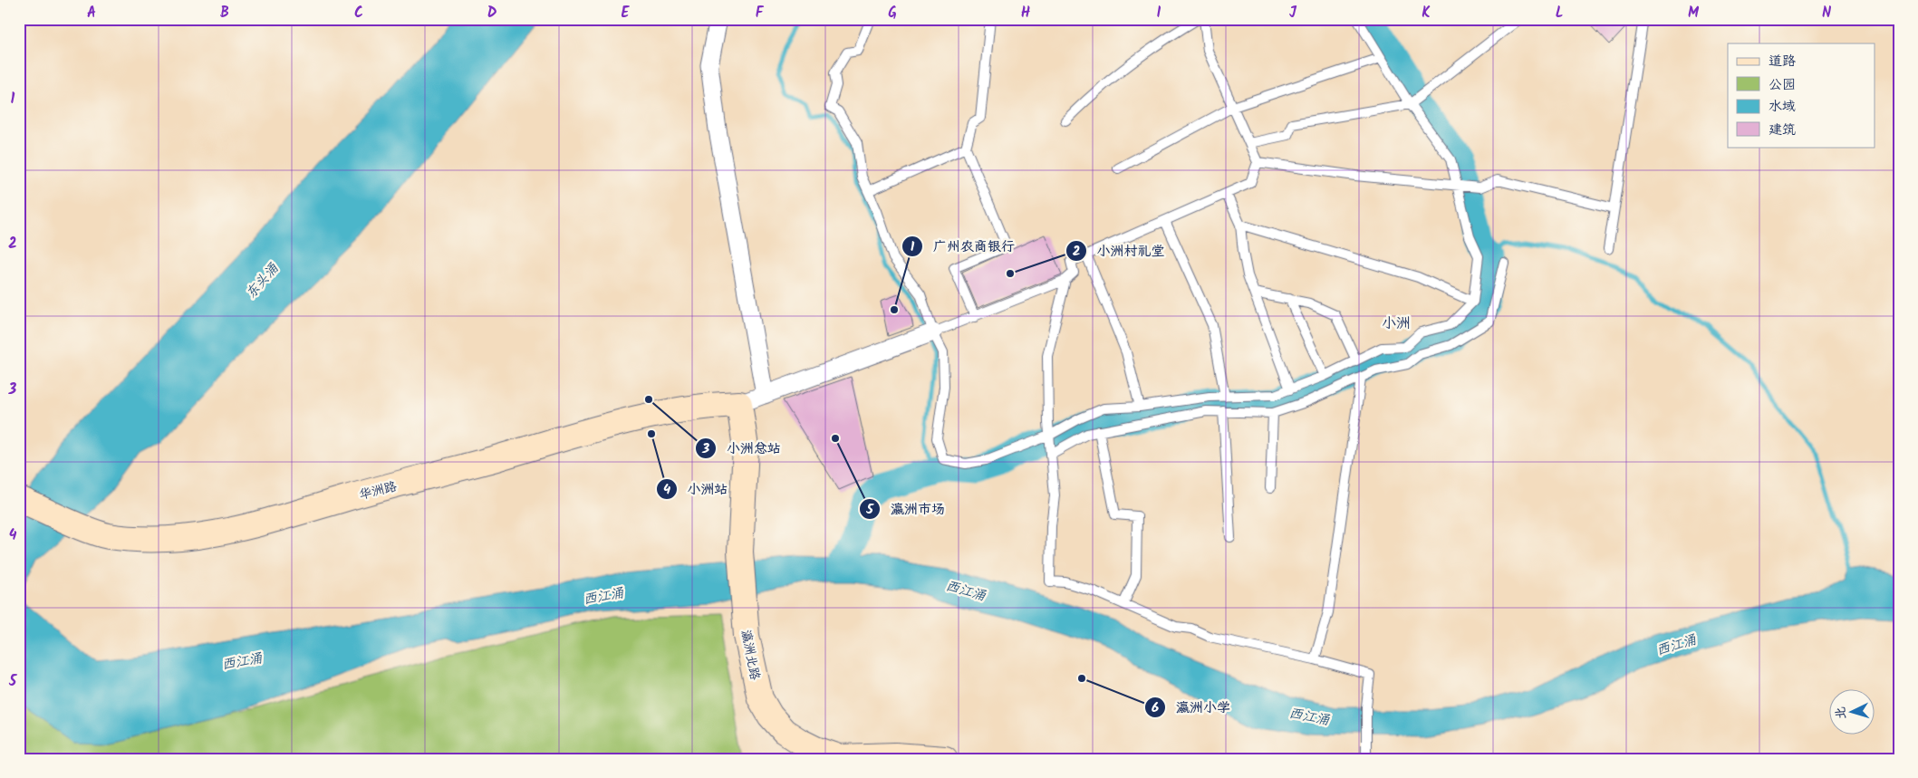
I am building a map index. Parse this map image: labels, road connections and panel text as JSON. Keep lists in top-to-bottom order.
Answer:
{
  "streets": {
    "main road": ["华洲路", "瀛洲北路"]
  },
  "crossings": [
    ["华洲路", "瀛洲北路"]
  ],
  "districts": ["小洲"],
  "water": ["东头涌", "西江涌"],
  "places": [
    "小洲村礼堂",
    "广州农商银行",
    "小洲总站",
    "小洲站",
    "瀛洲市场",
    "瀛洲小学"
  ],
  "legend": [
    "道路",
    "公园",
    "水域",
    "建筑"
  ],
  "north": "left",
  "grid": {
    "columns": [
      "A",
      "B",
      "C",
      "D",
      "E",
      "F",
      "G",
      "H",
      "I",
      "J",
      "K",
      "L",
      "M",
      "N"
    ],
    "rows": [
      "1",
      "2",
      "3",
      "4",
      "5"
    ]
  }
}
